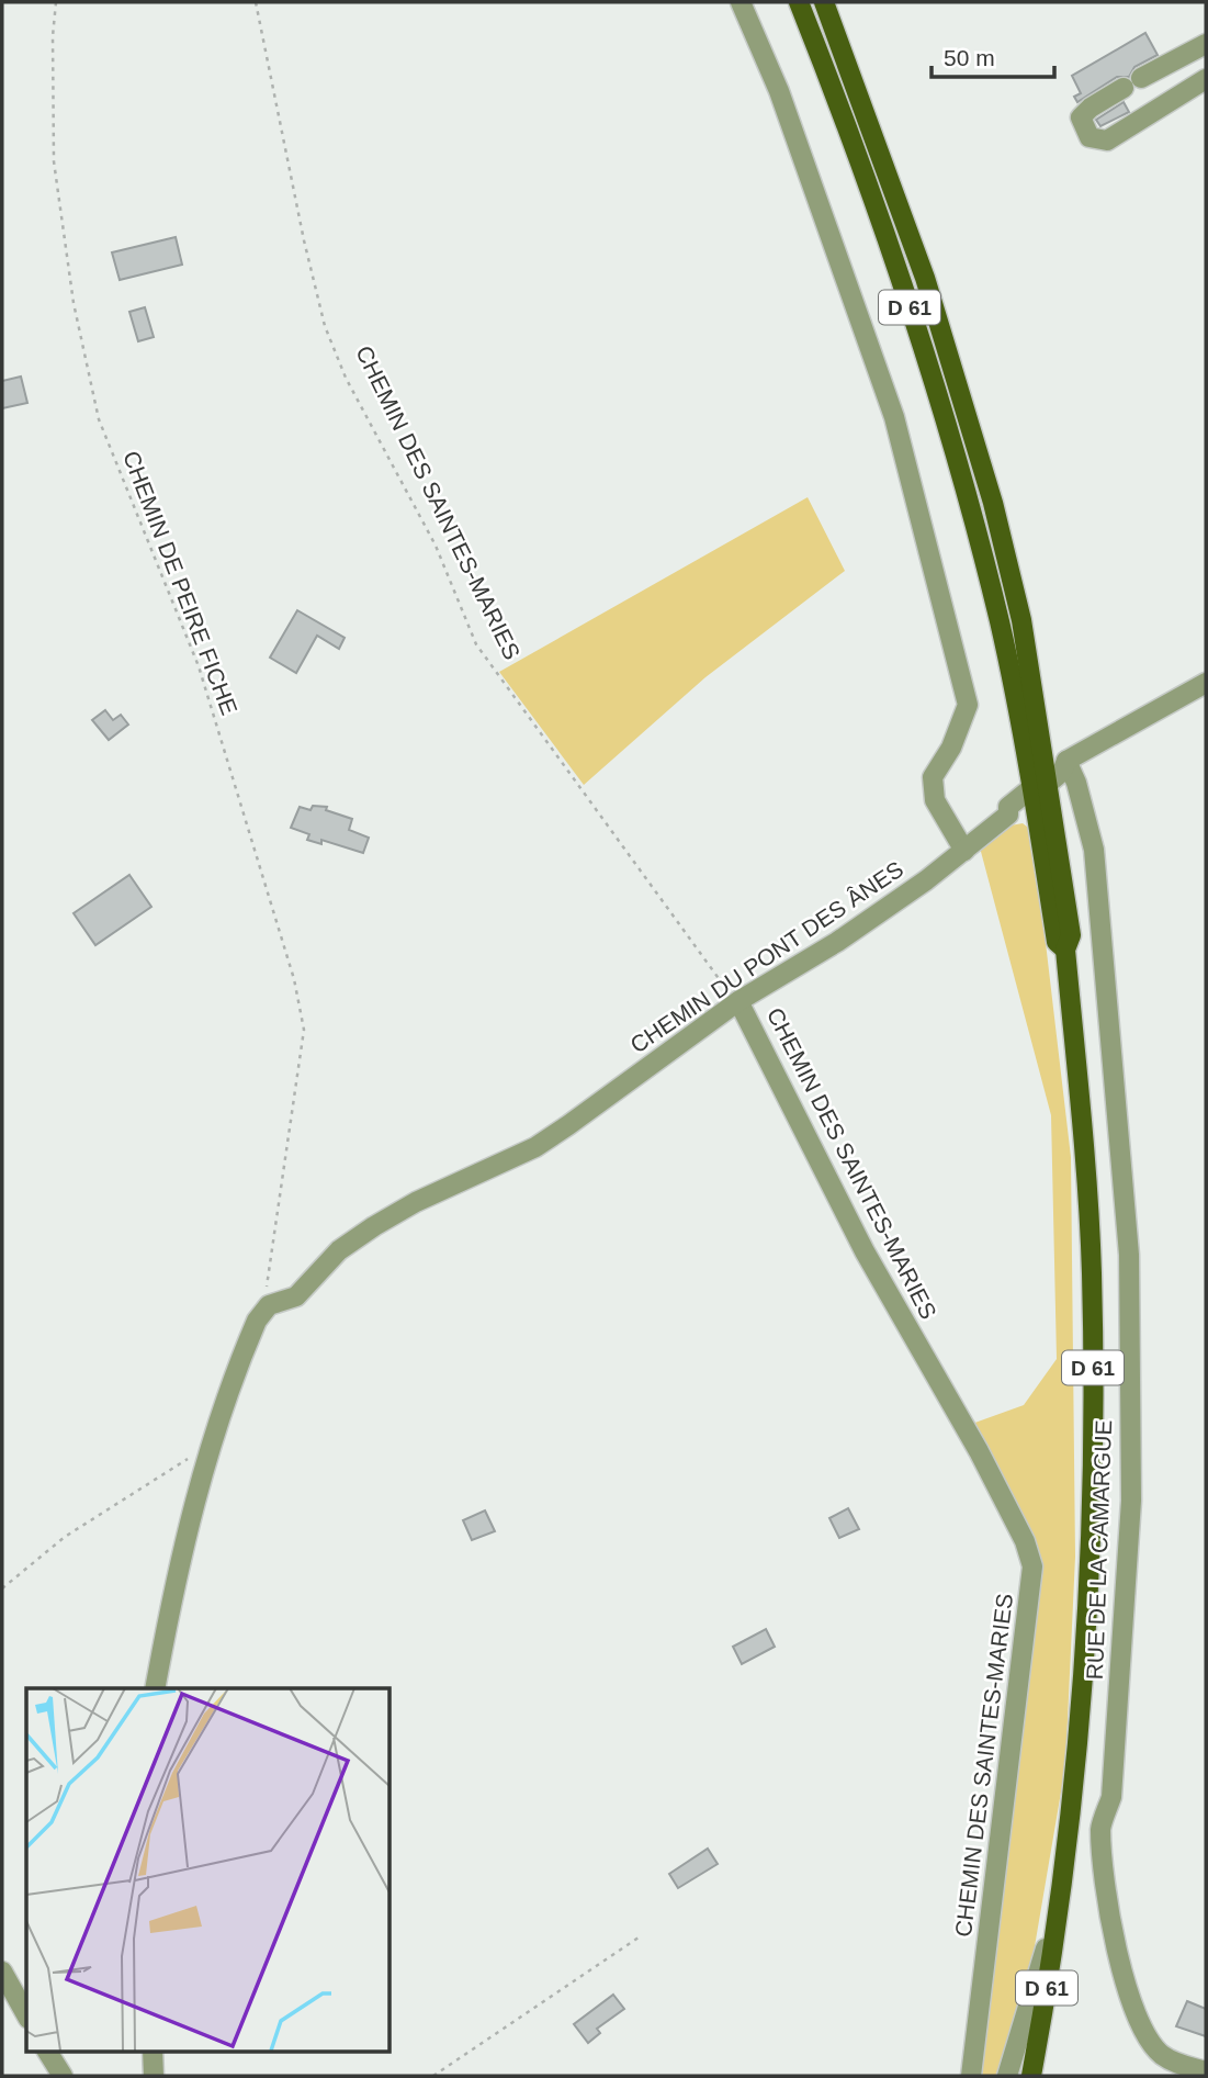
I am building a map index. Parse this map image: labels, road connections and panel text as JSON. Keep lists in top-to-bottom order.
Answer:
{
  "streets": {
    "main road": ["D 61"],
    "street": ["CHEMIN DES SAINTES-MARIES", "CHEMIN DU PONT DES ÂNES", "RUE DE LA CAMARGUE"],
    "path": ["CHEMIN DE PEIRE FICHE"]
  },
  "crossings": [
    ["D 61", "CHEMIN DU PONT DES ÂNES"],
    ["CHEMIN DES SAINTES-MARIES", "CHEMIN DU PONT DES ÂNES"],
    ["CHEMIN DE PEIRE FICHE", "CHEMIN DU PONT DES ÂNES"],
    ["CHEMIN DU PONT DES ÂNES", "RUE DE LA CAMARGUE"]
  ],
  "scale_bar": "50 m"
}
